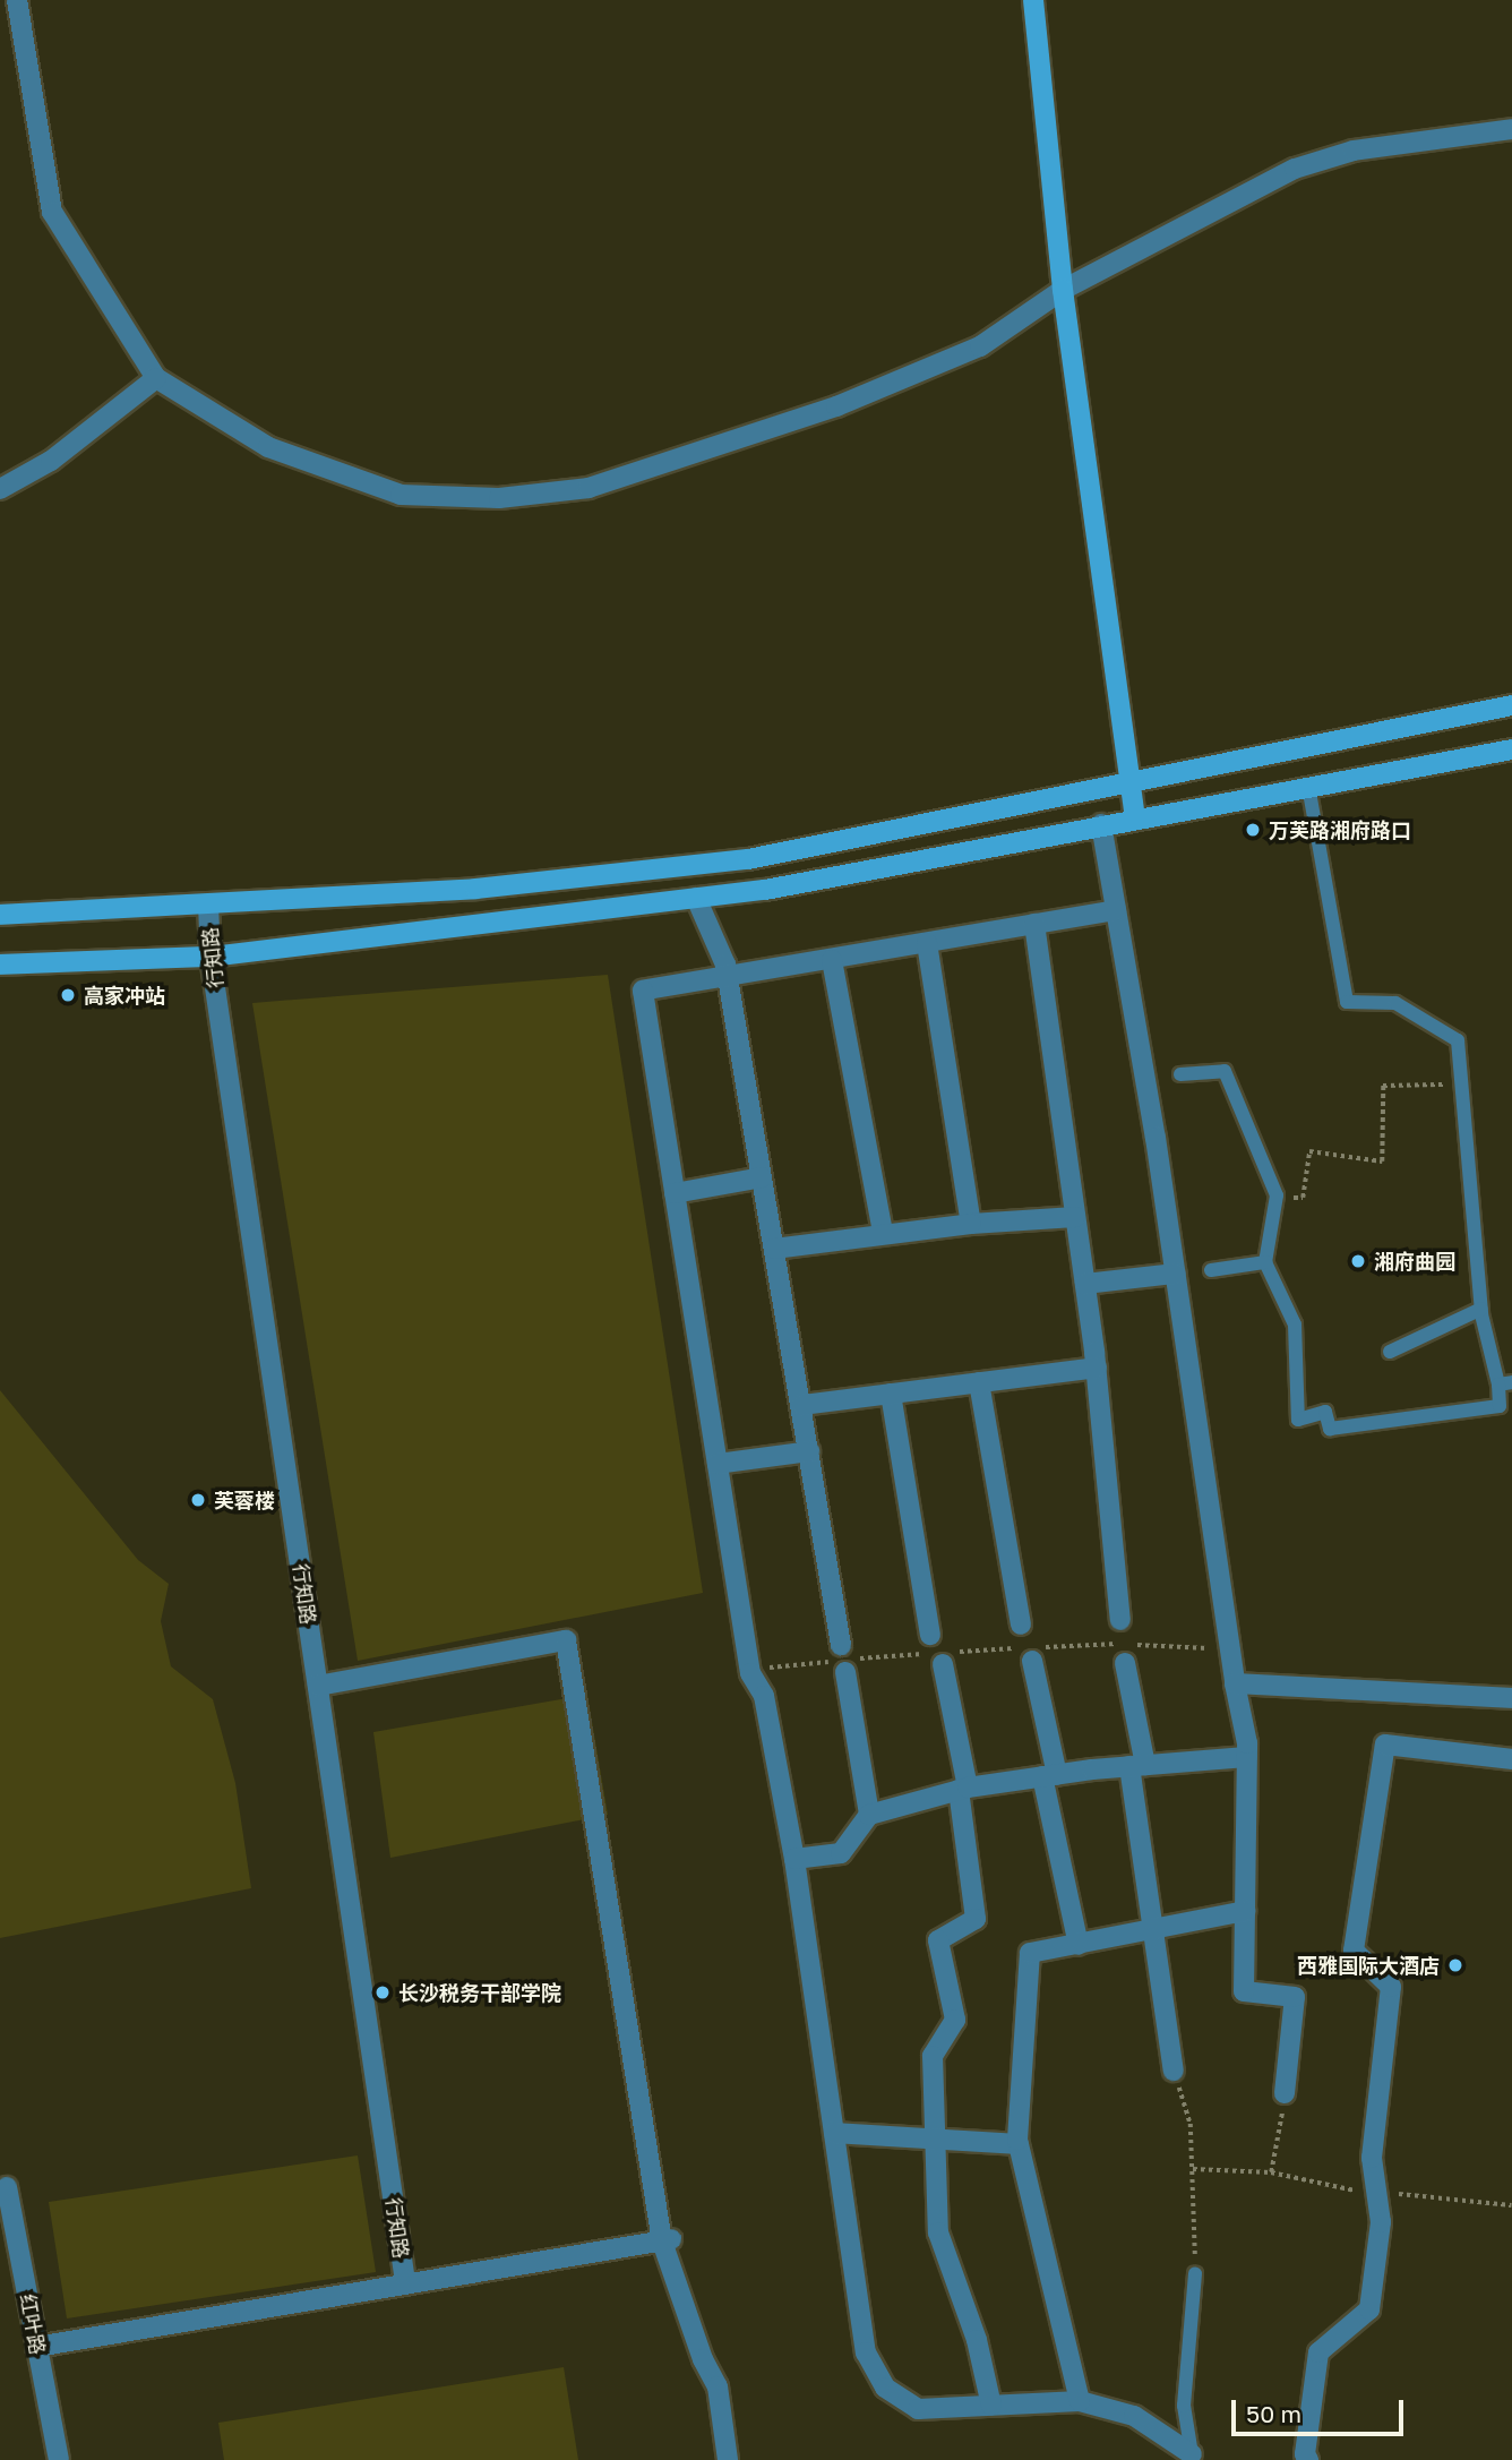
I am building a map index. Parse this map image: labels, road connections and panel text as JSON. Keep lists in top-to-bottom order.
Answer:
{
  "streets": {
    "street": ["行知路", "红叶路"]
  },
  "places": [
    "万芙路湘府路口",
    "高家冲站",
    "湘府曲园",
    "芙蓉楼",
    "西雅国际大酒店",
    "长沙税务干部学院"
  ],
  "scale_bar": "50 m"
}
